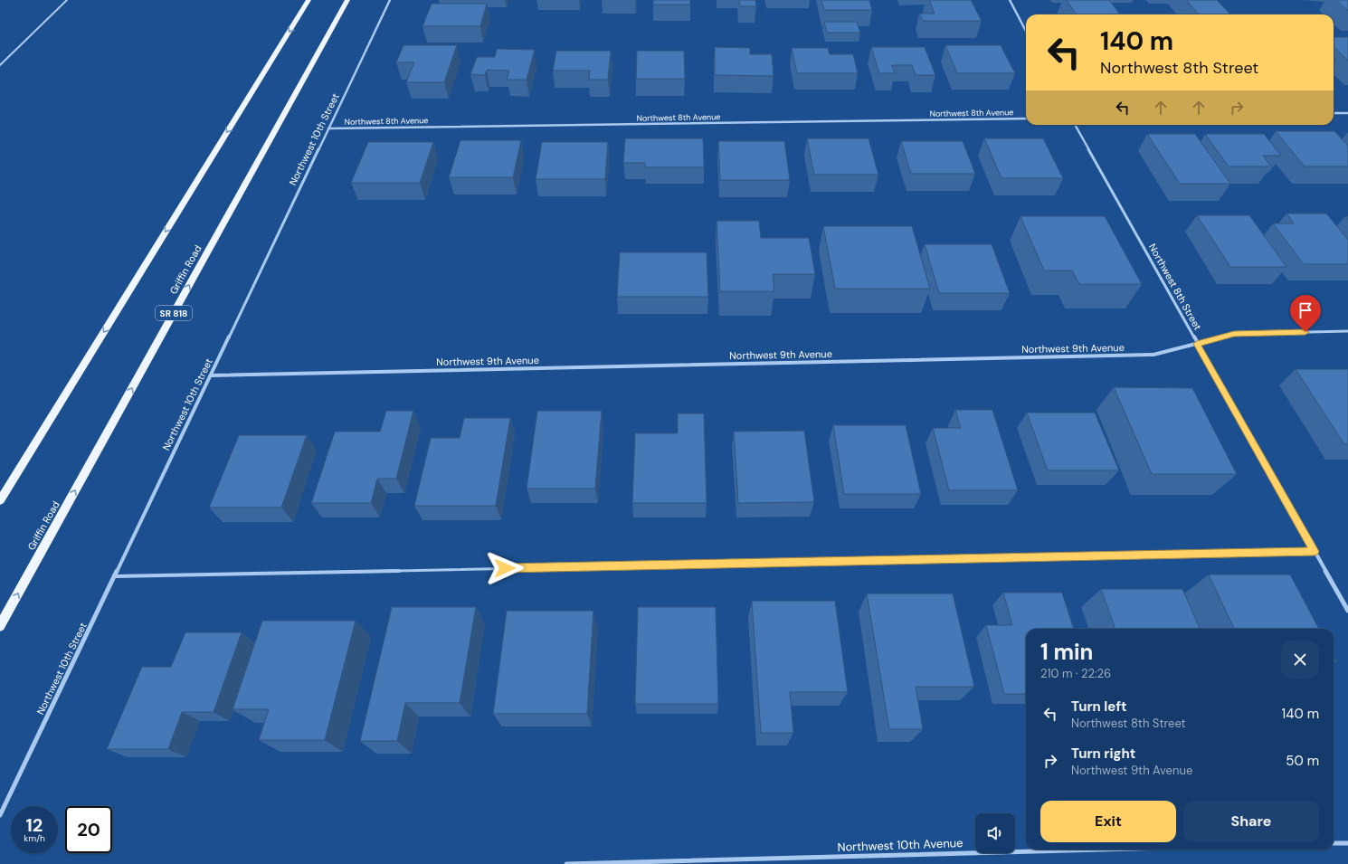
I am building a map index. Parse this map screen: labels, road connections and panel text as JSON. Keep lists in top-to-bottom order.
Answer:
{
  "streets": {
    "main road": ["Griffin Road", "SR 818"],
    "street": [
      "Northwest 8th Avenue",
      "Northwest 10th Street",
      "Northwest 8th Street",
      "Northwest 9th Avenue",
      "Northwest 10th Avenue"
    ]
  },
  "crossings": [
    ["Northwest 8th Avenue", "Northwest 10th Street"],
    ["Northwest 10th Street", "Northwest 9th Avenue"],
    ["Northwest 8th Street", "Northwest 9th Avenue"]
  ],
  "page": {
    "turn": ["140 m", "Northwest 8th Street"],
    "heading": ["1 min", "210 m · 22:26"],
    "list": [
      {
        "name": "Turn left",
        "note": "Northwest 8th Street",
        "value": "140 m"
      },
      {
        "name": "Turn right",
        "note": "Northwest 9th Avenue",
        "value": "50 m"
      }
    ],
    "buttons": ["Exit", "Share"],
    "speed": "12 km/h",
    "limit": "20"
  }
}
